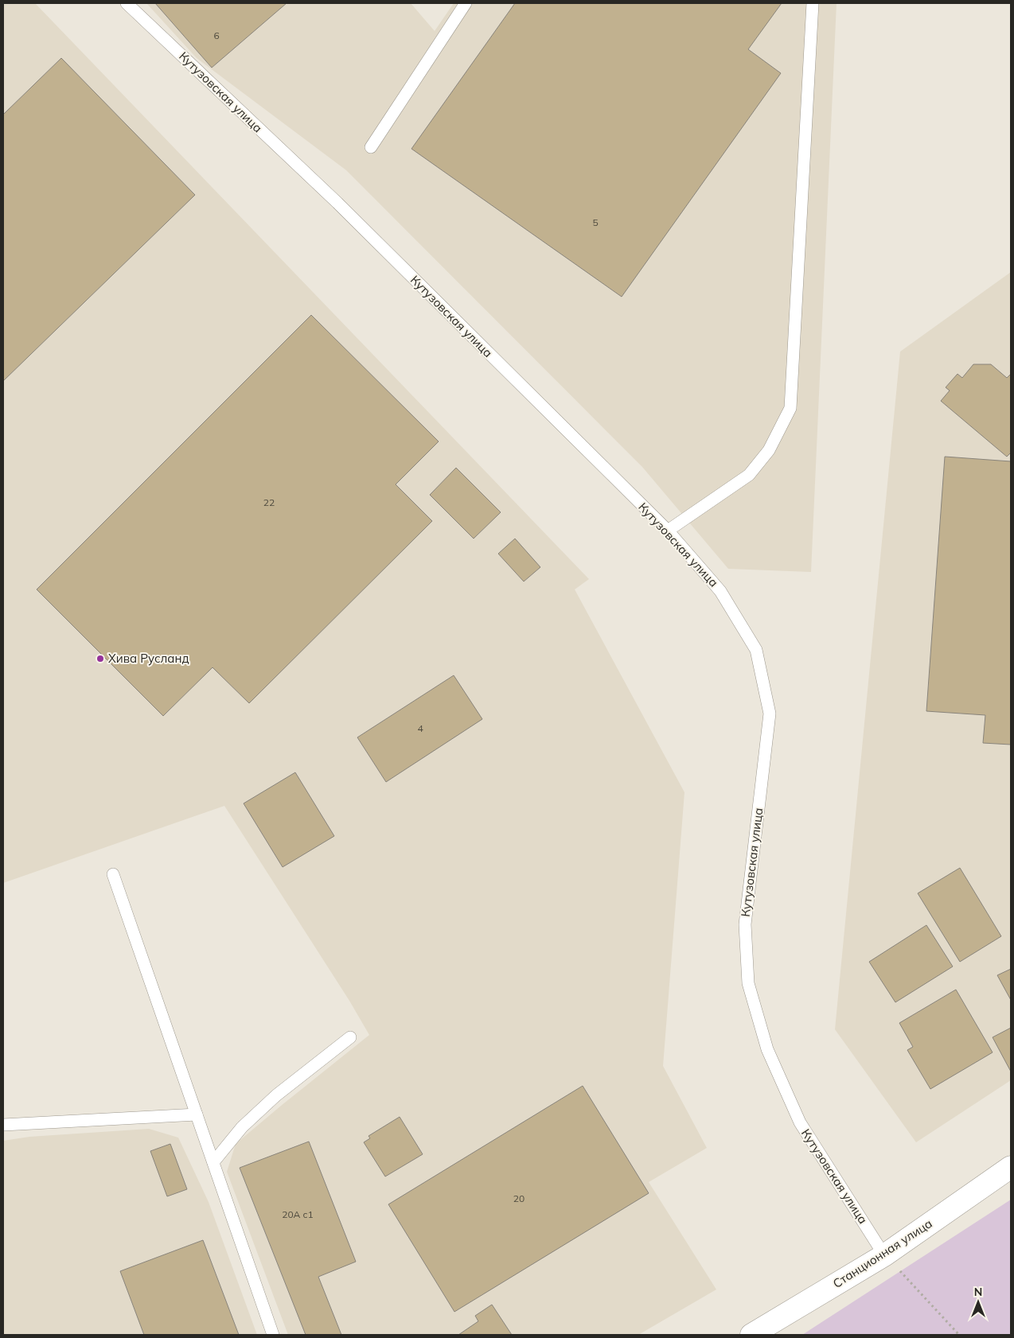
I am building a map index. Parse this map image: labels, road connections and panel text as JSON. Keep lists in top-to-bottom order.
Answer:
{
  "streets": {
    "street": ["Станционная улица"],
    "lane": ["Кутузовская улица"]
  },
  "crossings": [
    ["Кутузовская улица", "Станционная улица"]
  ],
  "places": ["Хива Русланд"],
  "house_numbers": [
    "6",
    "5",
    "22",
    "4",
    "20",
    "20А с1"
  ],
  "north": "top"
}
